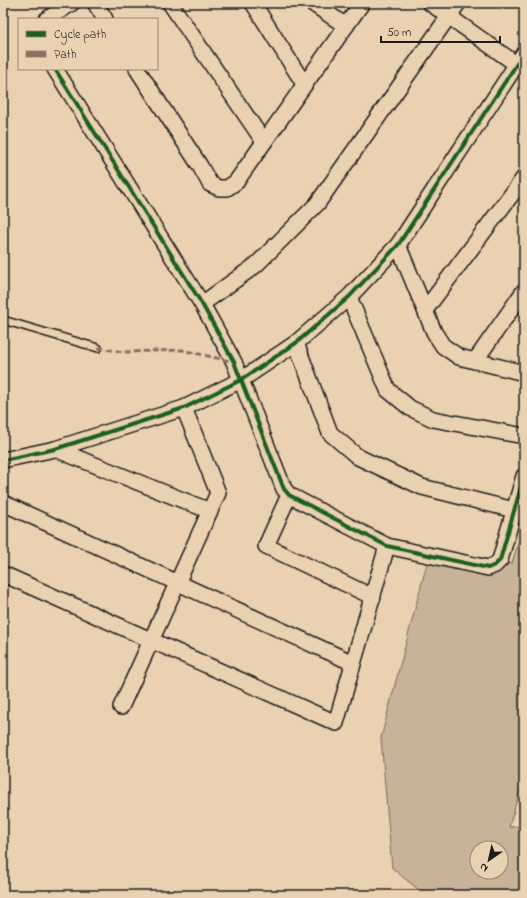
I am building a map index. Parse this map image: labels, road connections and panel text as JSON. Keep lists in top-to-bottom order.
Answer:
{
  "legend": ["Cycle path", "Path"],
  "scale_bar": "50 m",
  "north": "bottom left"
}
